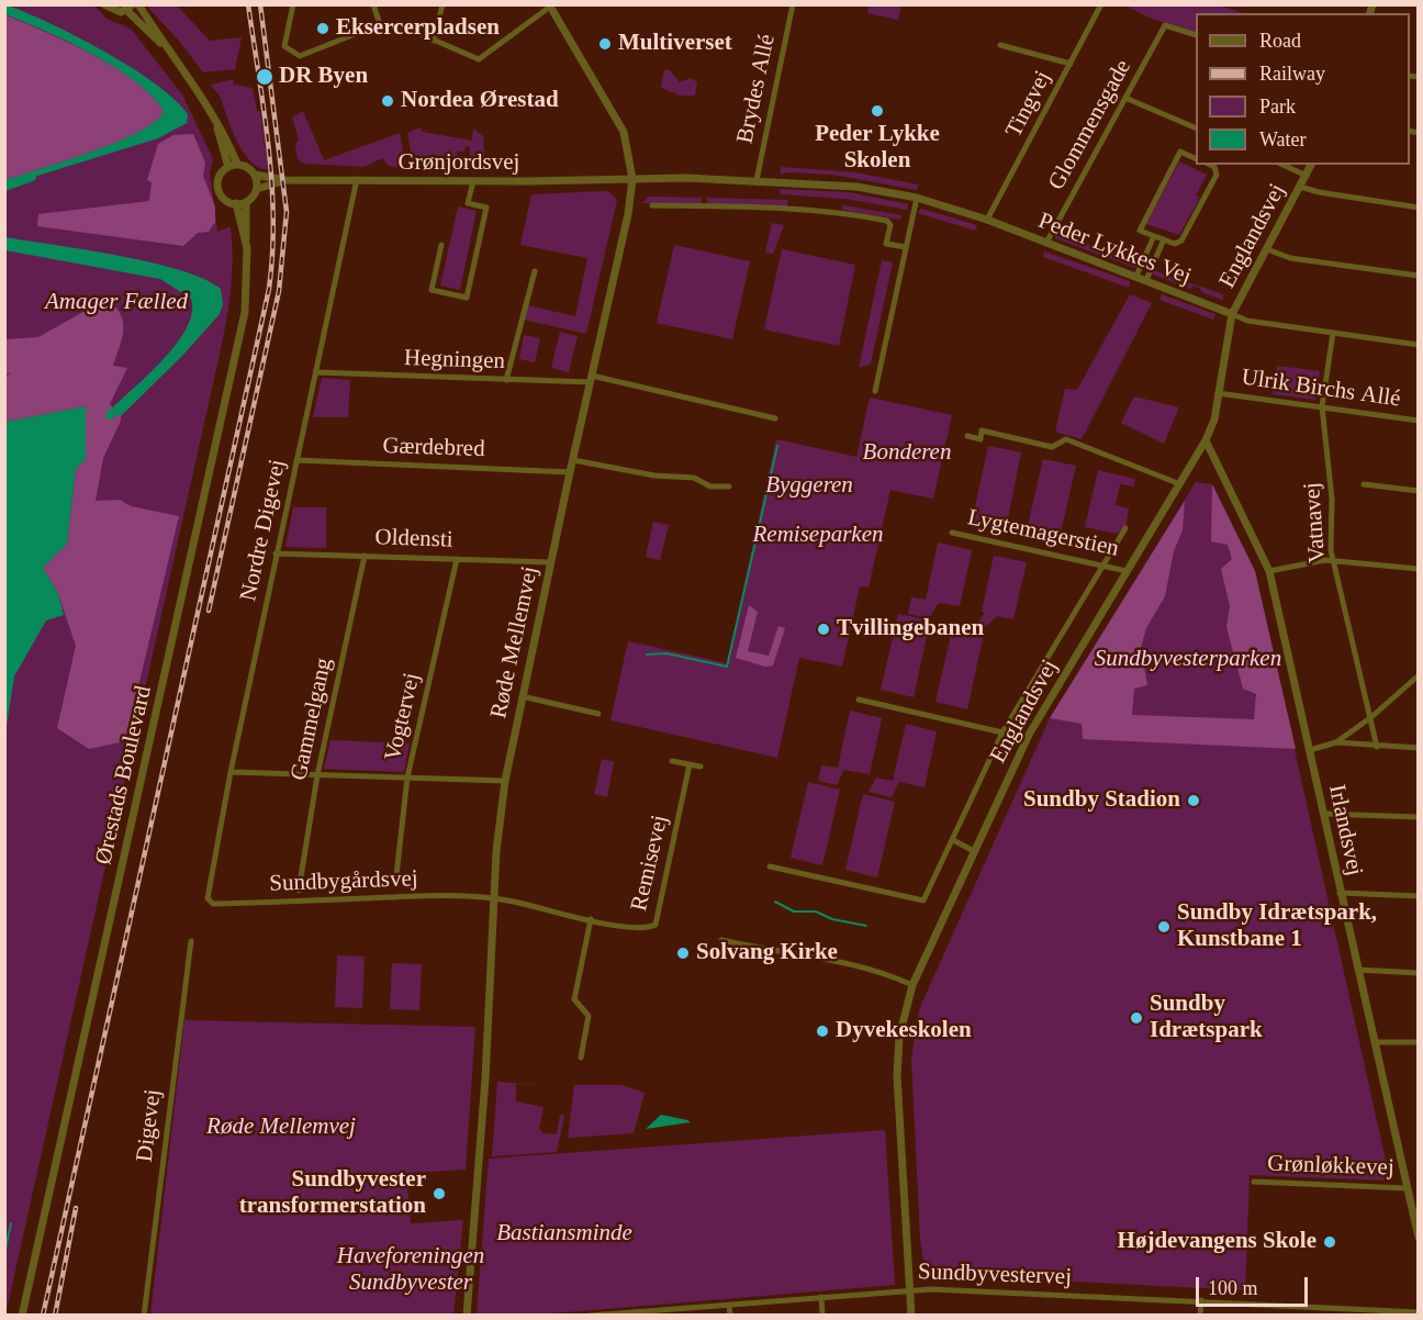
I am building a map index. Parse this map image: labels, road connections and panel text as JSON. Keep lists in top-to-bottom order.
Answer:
{
  "streets": {
    "street": [
      "Brydes Allé",
      "Tingvej",
      "Glommensgade",
      "Grønjordsvej",
      "Englandsvej",
      "Peder Lykkes Vej",
      "Hegningen",
      "Ulrik Birchs Allé",
      "Gærdebred",
      "Vatnavej",
      "Nordre Digevej",
      "Lygtemagerstien",
      "Oldensti",
      "Røde Mellemvej",
      "Vogtervej",
      "Gammelgang",
      "Ørestads Boulevard",
      "Irlandsvej",
      "Remisevej",
      "Sundbygårdsvej",
      "Digevej",
      "Grønløkkevej",
      "Sundbyvestervej"
    ]
  },
  "crossings": [
    ["Brydes Allé", "Peder Lykkes Vej"],
    ["Tingvej", "Peder Lykkes Vej"],
    ["Glommensgade", "Peder Lykkes Vej"],
    ["Grønjordsvej", "Peder Lykkes Vej"],
    ["Grønjordsvej", "Nordre Digevej"],
    ["Grønjordsvej", "Røde Mellemvej"],
    ["Grønjordsvej", "Ørestads Boulevard"],
    ["Englandsvej", "Peder Lykkes Vej"],
    ["Englandsvej", "Ulrik Birchs Allé"],
    ["Englandsvej", "Lygtemagerstien"],
    ["Englandsvej", "Irlandsvej"],
    ["Englandsvej", "Sundbyvestervej"],
    ["Peder Lykkes Vej", "Vatnavej"],
    ["Peder Lykkes Vej", "Røde Mellemvej"],
    ["Hegningen", "Nordre Digevej"],
    ["Hegningen", "Røde Mellemvej"],
    ["Ulrik Birchs Allé", "Vatnavej"],
    ["Gærdebred", "Nordre Digevej"],
    ["Gærdebred", "Røde Mellemvej"],
    ["Nordre Digevej", "Oldensti"],
    ["Nordre Digevej", "Sundbygårdsvej"],
    ["Oldensti", "Røde Mellemvej"],
    ["Oldensti", "Vogtervej"],
    ["Oldensti", "Gammelgang"],
    ["Røde Mellemvej", "Remisevej"],
    ["Røde Mellemvej", "Sundbygårdsvej"],
    ["Irlandsvej", "Grønløkkevej"],
    ["Remisevej", "Sundbygårdsvej"]
  ],
  "parks": [
    "Amager Fælled",
    "Bonderen",
    "Byggeren",
    "Remiseparken",
    "Sundbyvesterparken",
    "Røde Mellemvej",
    "Bastiansminde",
    "Haveforeningen Sundbyvester"
  ],
  "places": [
    "Eksercerpladsen",
    "Multiverset",
    "DR Byen",
    "Nordea Ørestad",
    "Peder Lykke Skolen",
    "Tvillingebanen",
    "Sundby Stadion",
    "Sundby Idrætspark, Kunstbane 1",
    "Solvang Kirke",
    "Sundby Idrætspark",
    "Dyvekeskolen",
    "Sundbyvester transformerstation",
    "Højdevangens Skole"
  ],
  "legend": [
    "Road",
    "Railway",
    "Park",
    "Water"
  ],
  "scale_bar": "100 m"
}
